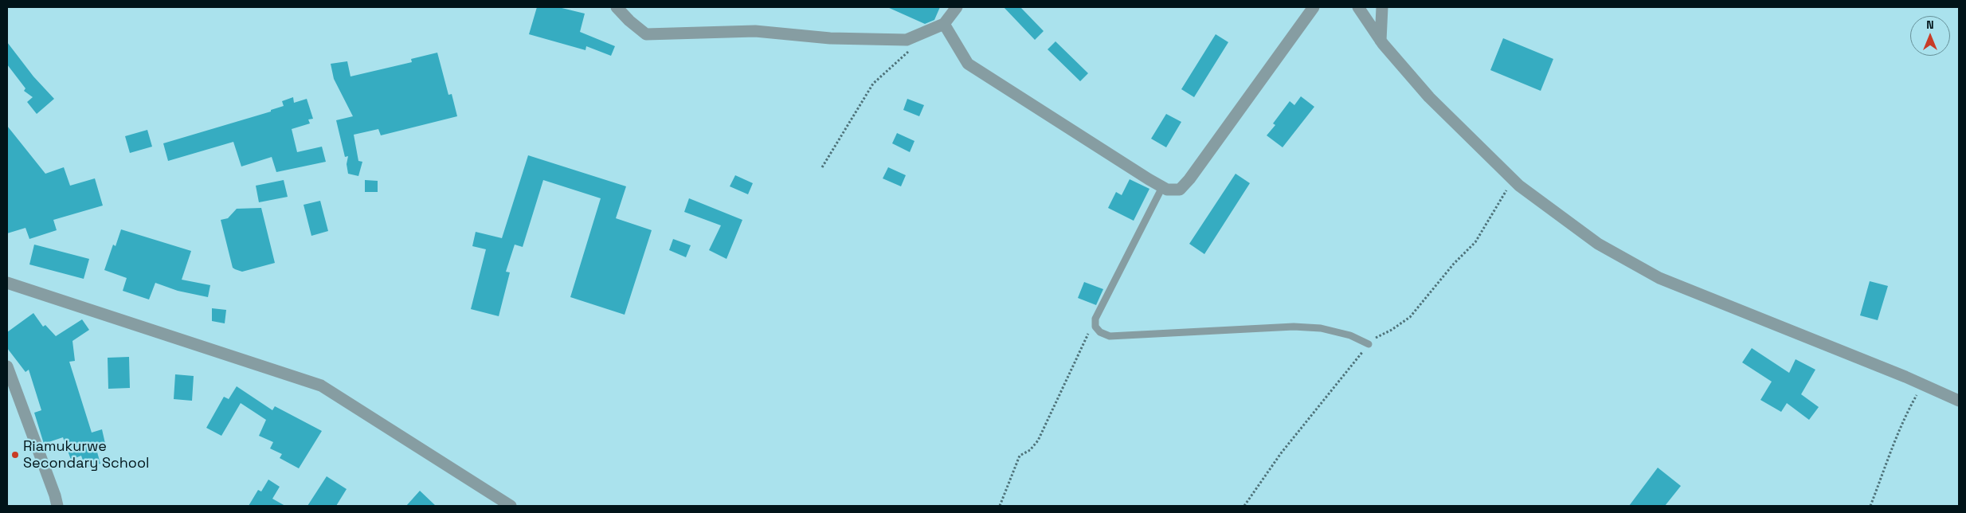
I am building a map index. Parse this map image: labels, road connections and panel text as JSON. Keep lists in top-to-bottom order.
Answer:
{
  "places": ["Riamukurwe Secondary School"],
  "north": "top"
}
